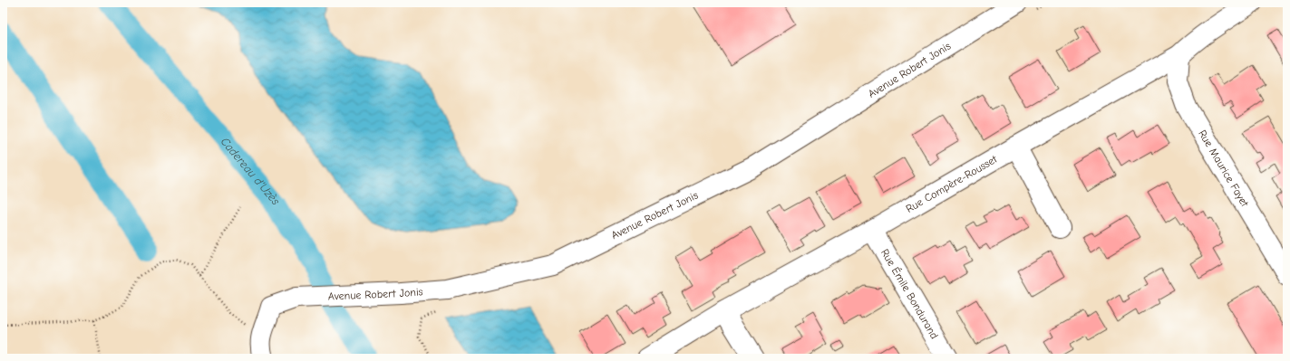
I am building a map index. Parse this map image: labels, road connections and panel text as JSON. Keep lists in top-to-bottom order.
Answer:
{
  "streets": {
    "street": [
      "Avenue Robert Jonis",
      "Rue Maurice Fayet",
      "Rue Compère-Rousset",
      "Rue Émile Bondurand"
    ]
  },
  "crossings": [
    ["Rue Maurice Fayet", "Rue Compère-Rousset"],
    ["Rue Compère-Rousset", "Rue Émile Bondurand"]
  ],
  "water": ["Cadereau d'Uzès"]
}
